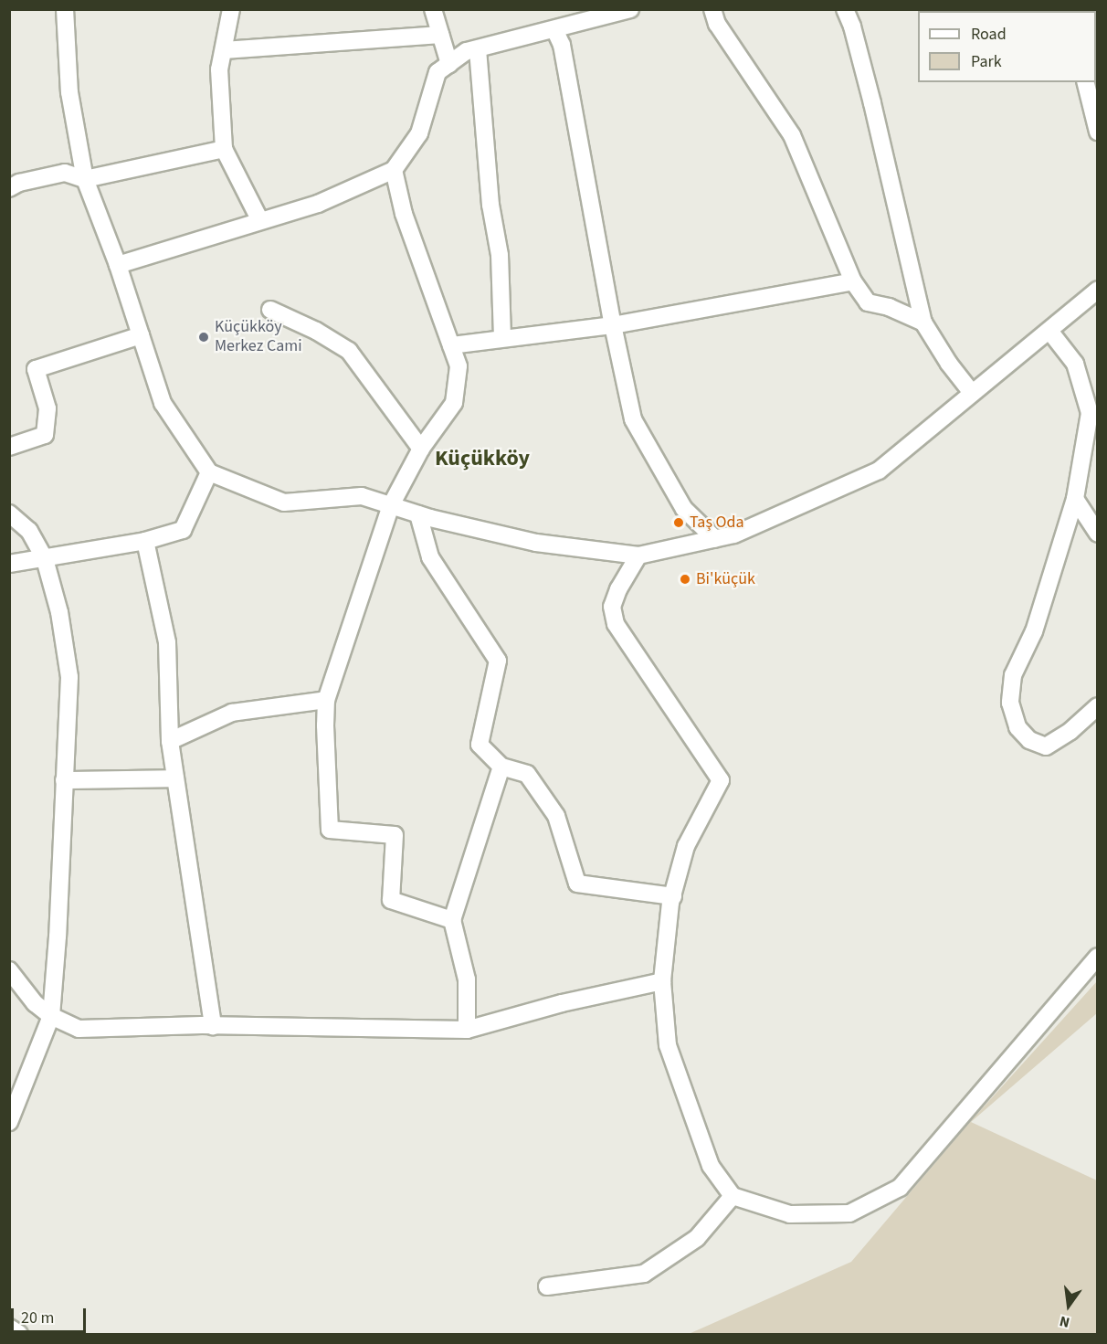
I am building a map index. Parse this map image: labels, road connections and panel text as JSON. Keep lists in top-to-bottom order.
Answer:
{
  "districts": ["Küçükköy"],
  "places": ["Küçükköy Merkez Cami", "Taş Oda", "Bi'küçük"],
  "legend": ["Road", "Park"],
  "scale_bar": "20 m",
  "north": "bottom"
}
